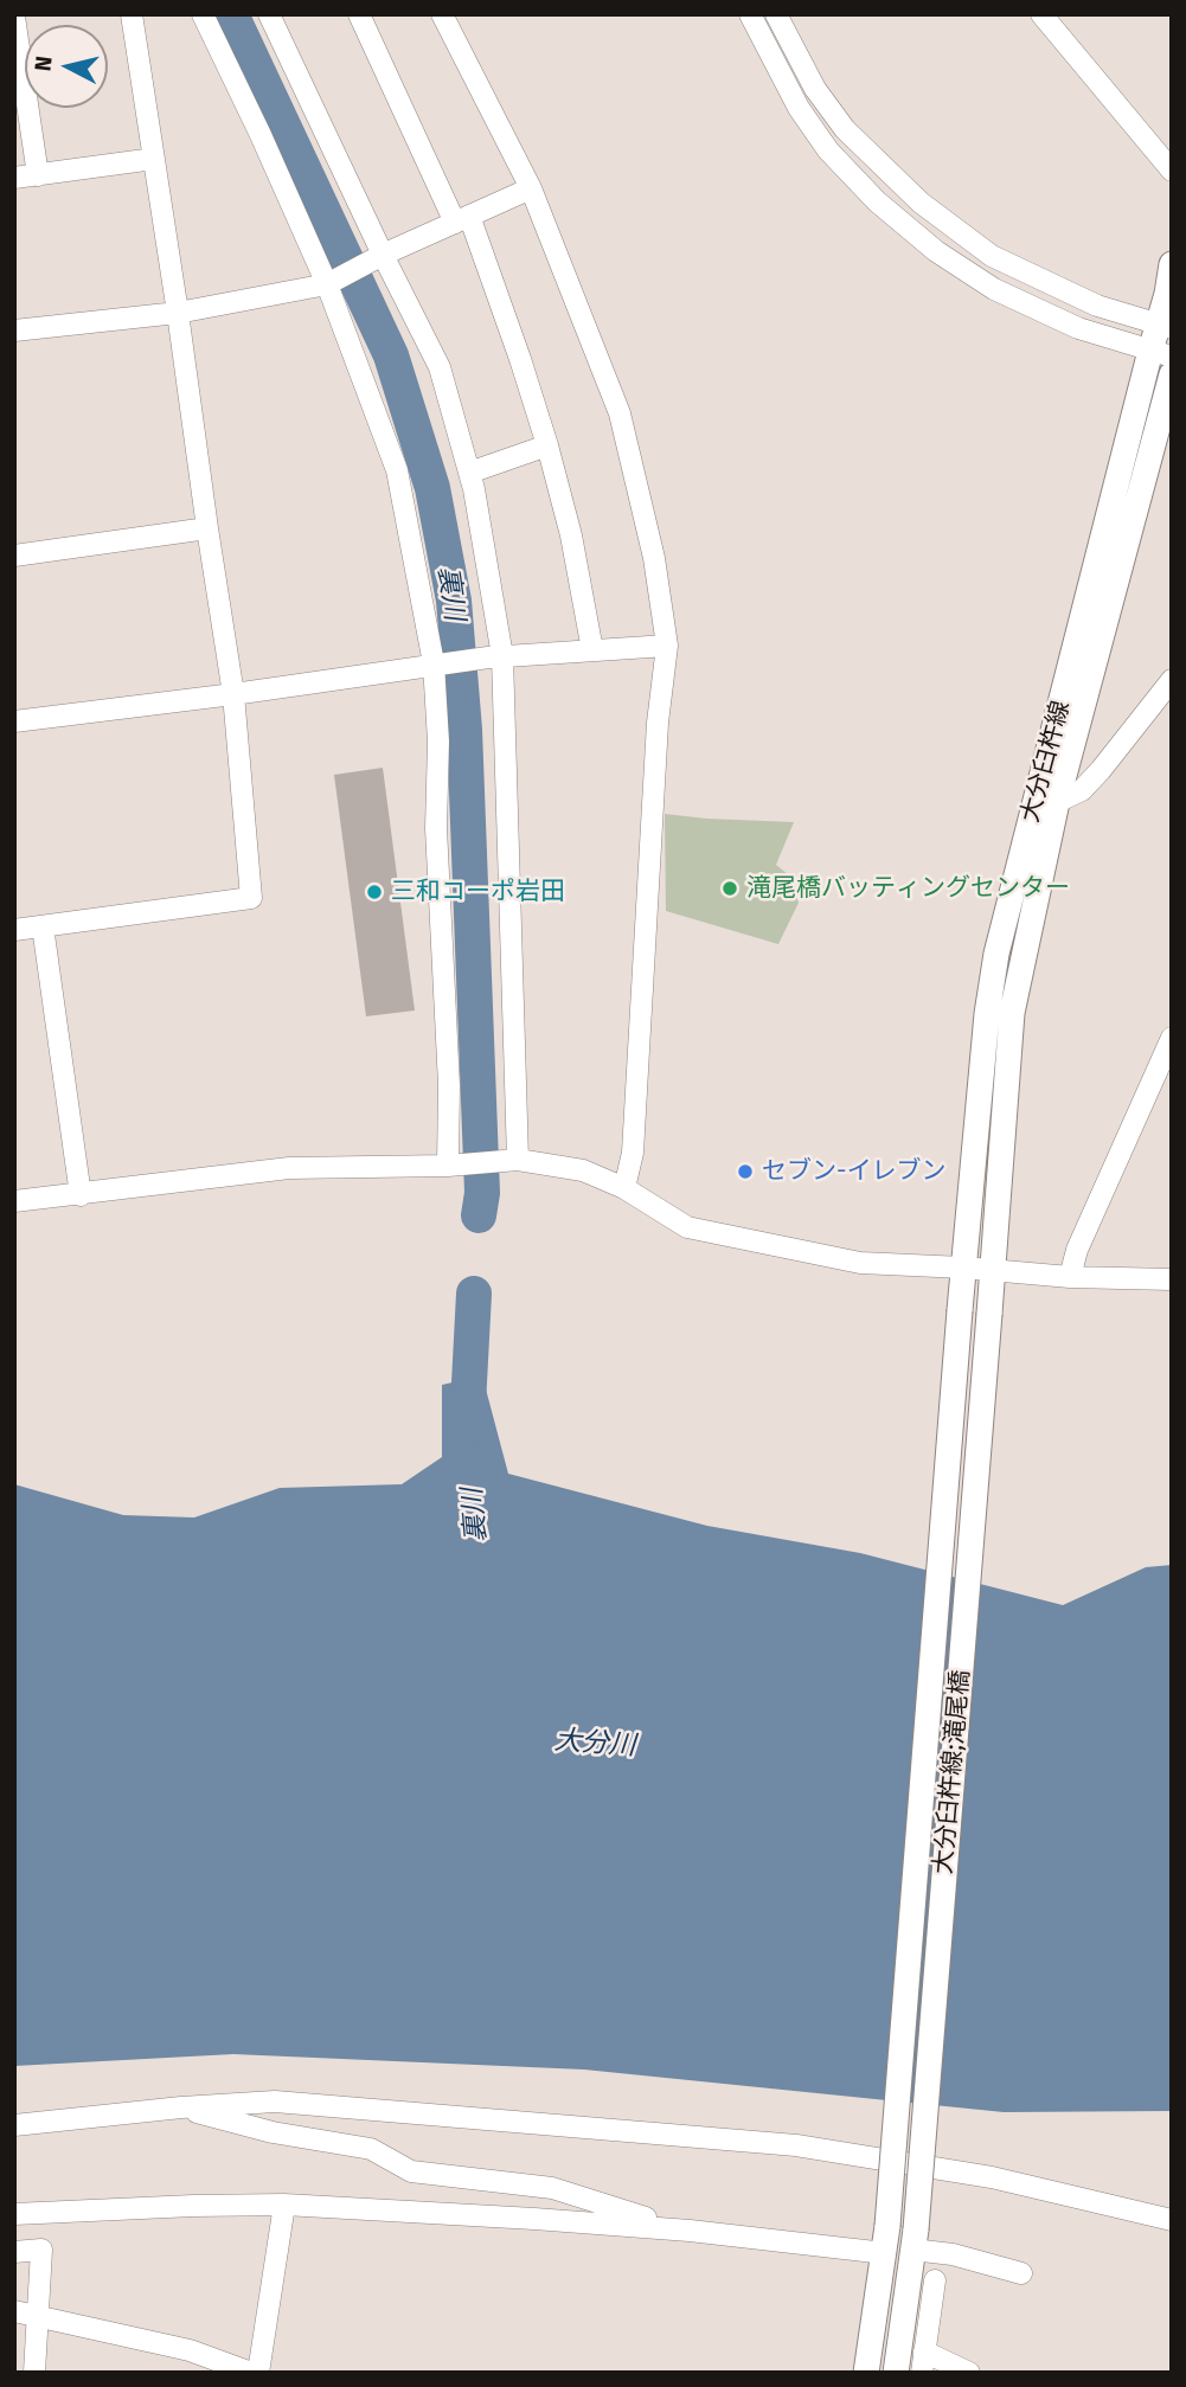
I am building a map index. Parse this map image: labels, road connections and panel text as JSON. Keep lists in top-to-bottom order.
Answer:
{
  "streets": {
    "main road": ["大分臼杵線", "大分臼杵線;滝尾橋"]
  },
  "crossings": [
    ["大分臼杵線", "大分臼杵線;滝尾橋"]
  ],
  "water": ["裏川", "大分川"],
  "places": ["滝尾橋バッティングセンター", "三和コーポ岩田", "セブン-イレブン"],
  "north": "left"
}
